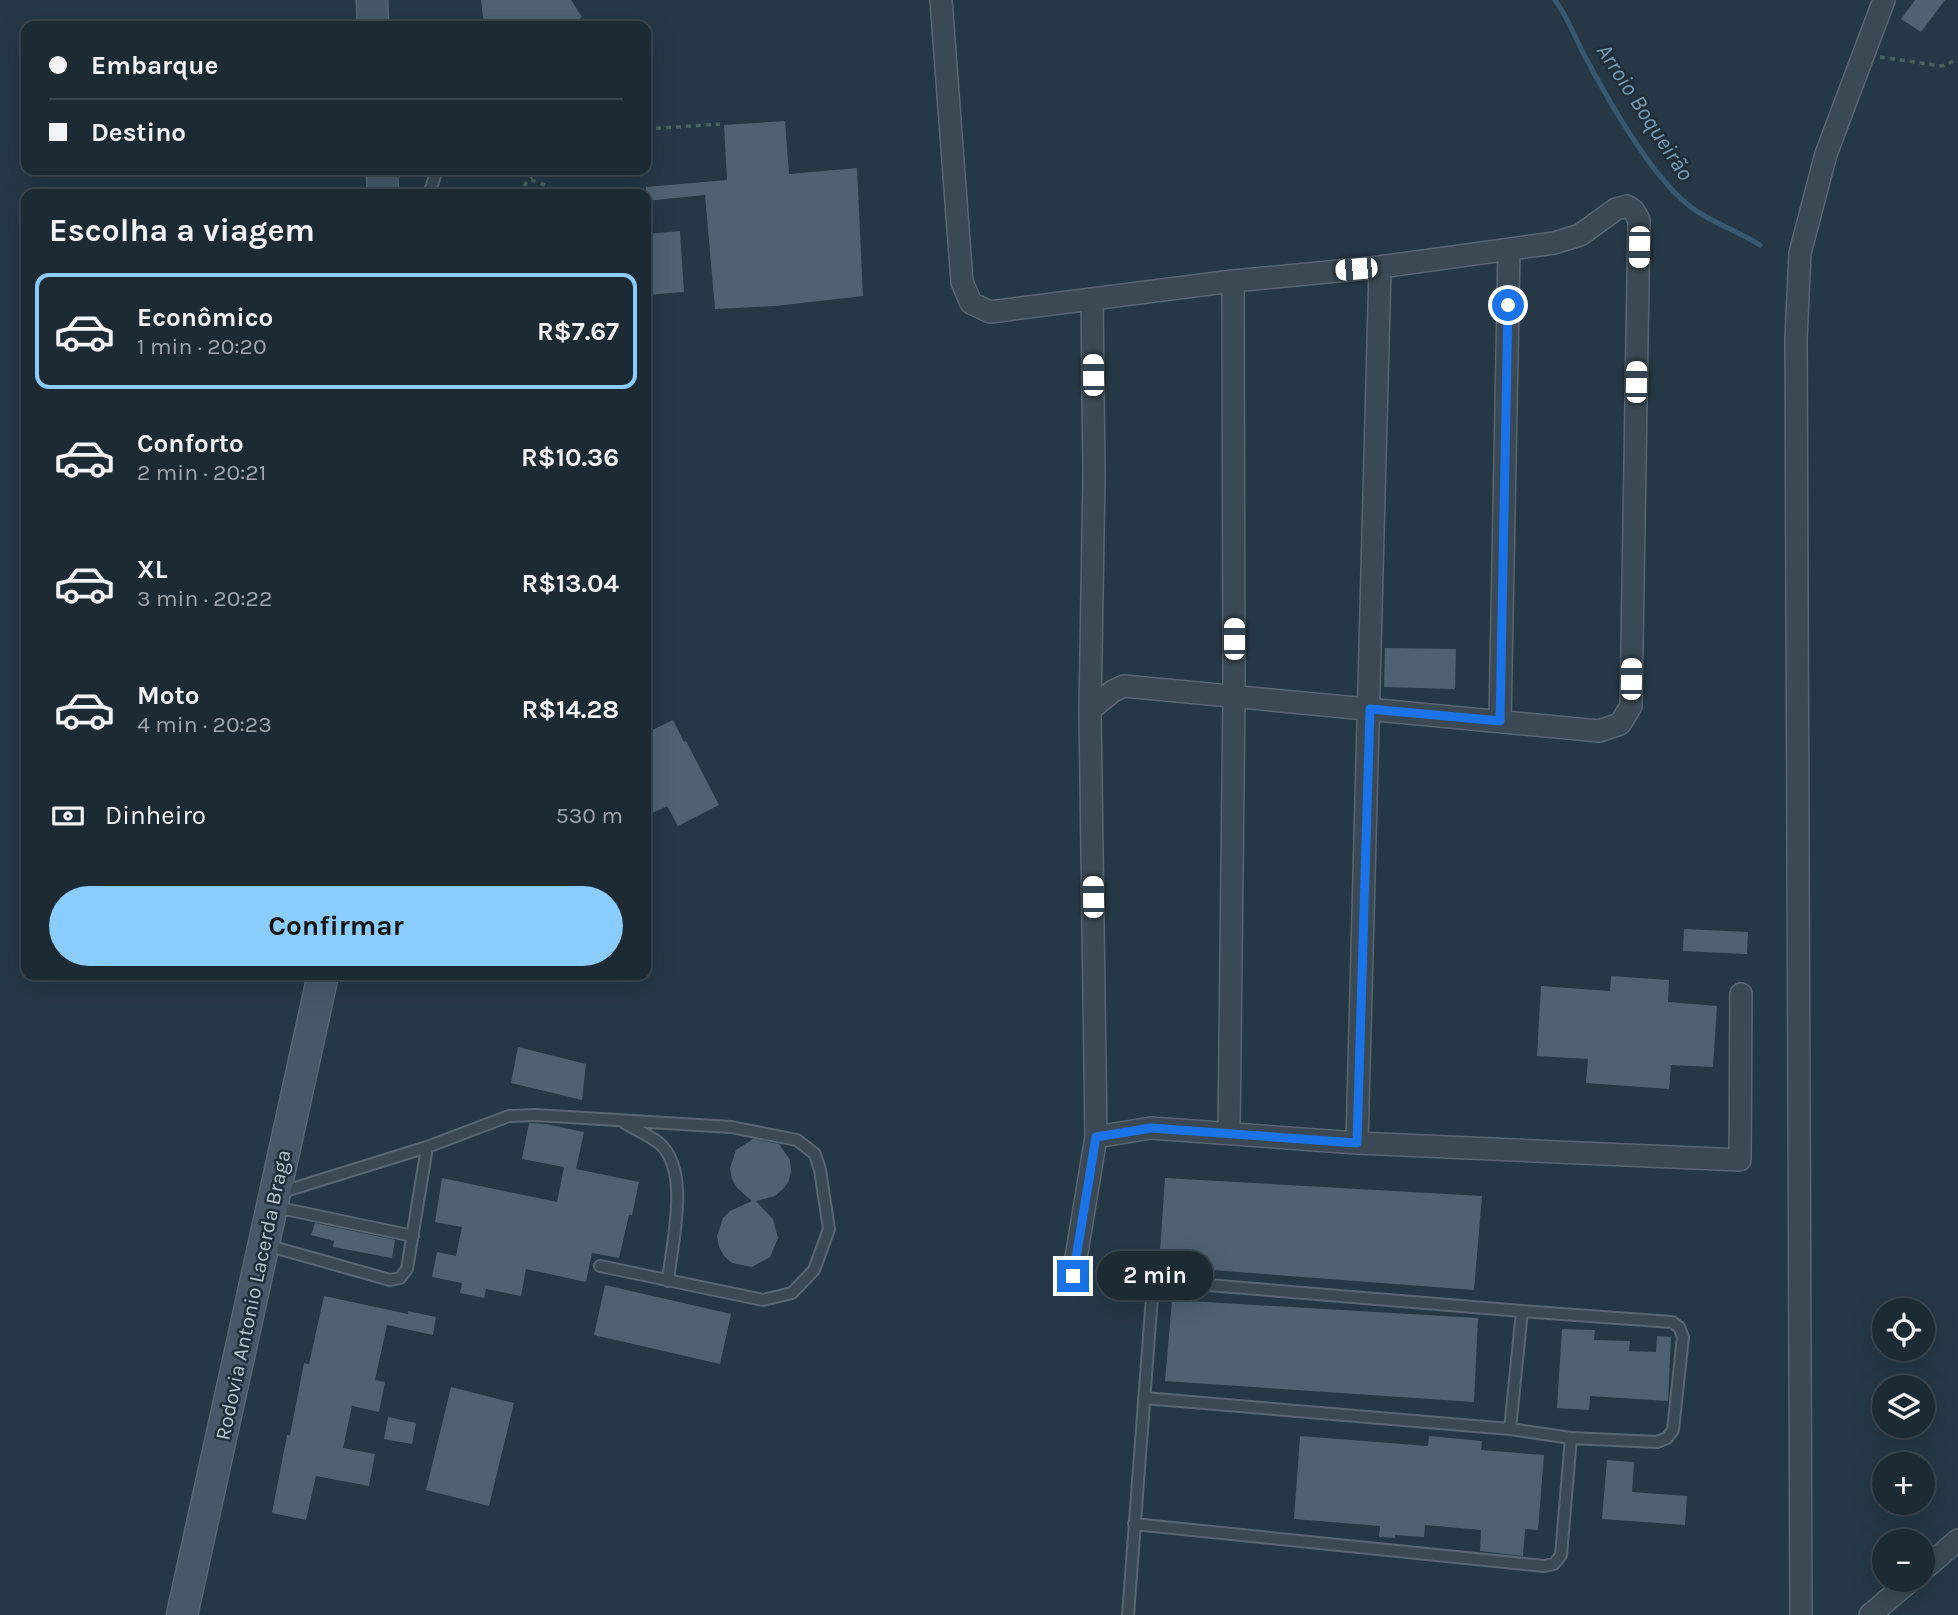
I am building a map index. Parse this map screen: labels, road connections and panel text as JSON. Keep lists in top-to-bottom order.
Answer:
{
  "streets": {
    "main road": ["Rodovia Antonio Lacerda Braga"]
  },
  "water": ["Arroio Boqueirão"],
  "page": {
    "banner": ["Embarque", "Destino"],
    "heading": "Escolha a viagem",
    "list": [
      {
        "name": "Econômico",
        "note": "1 min · 20:20",
        "value": "R$7.67"
      },
      {
        "name": "Conforto",
        "note": "2 min · 20:21",
        "value": "R$10.36"
      },
      {
        "name": "XL",
        "note": "3 min · 20:22",
        "value": "R$13.04"
      },
      {
        "name": "Moto",
        "note": "4 min · 20:23",
        "value": "R$14.28"
      }
    ],
    "pay": ["Dinheiro", "530 m"],
    "buttons": "Confirmar",
    "bubble": "2 min",
    "map_buttons": ["+", "−"]
  }
}
